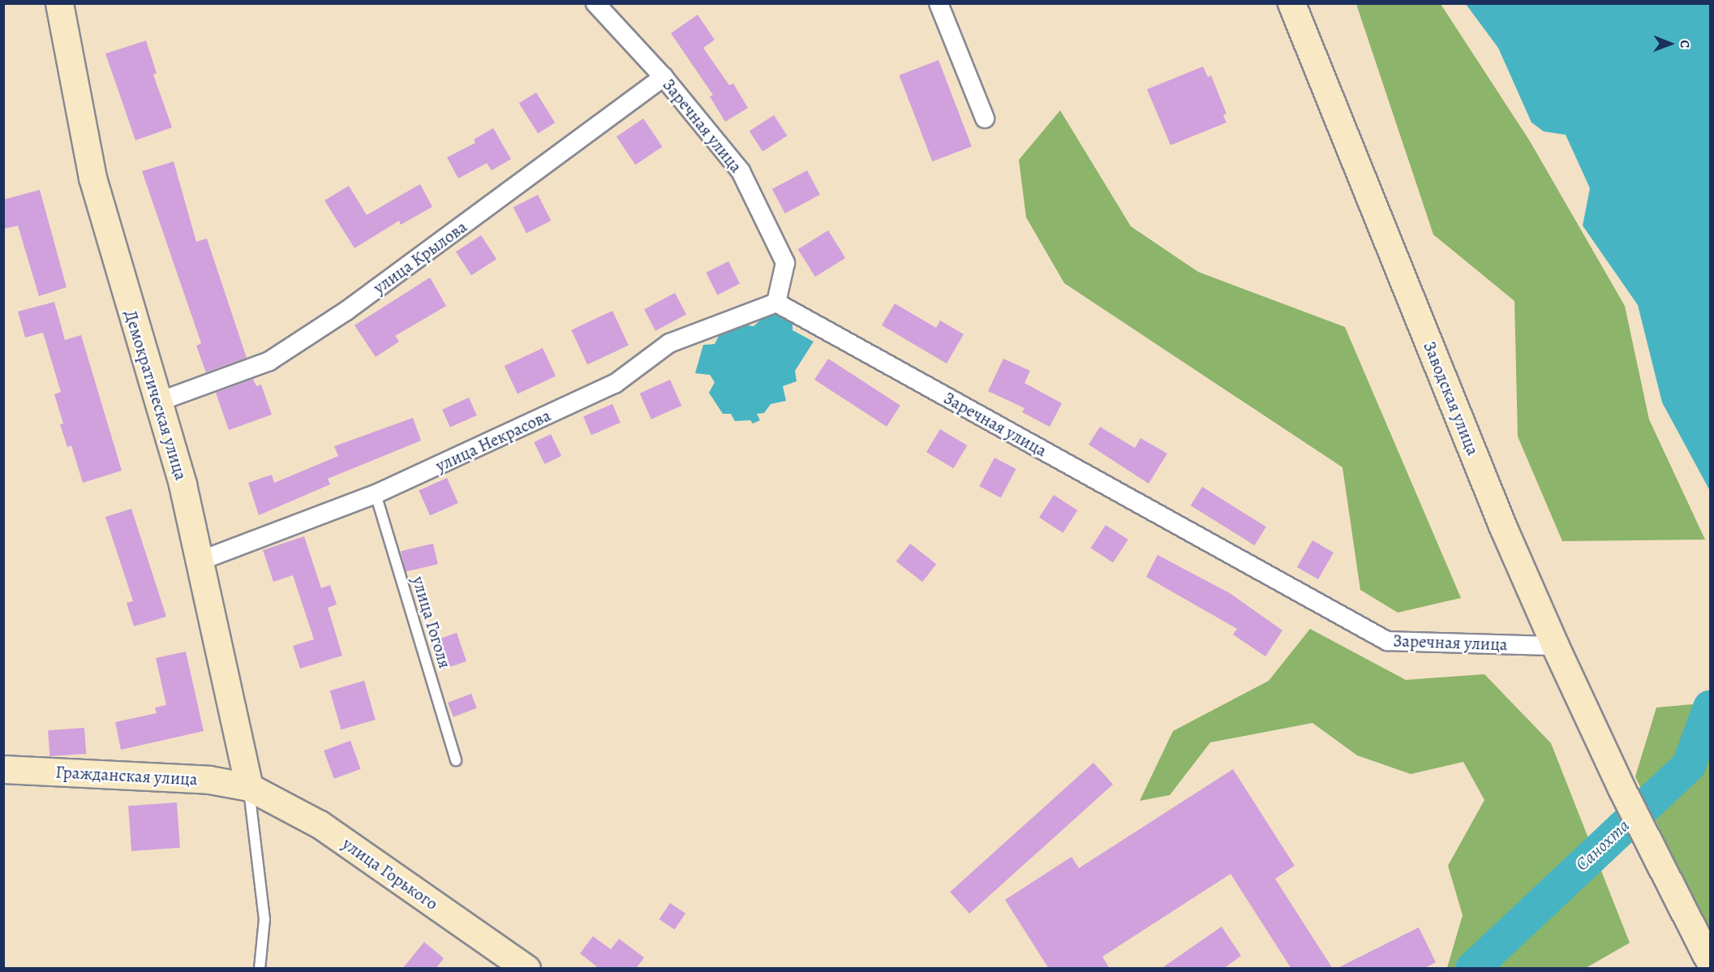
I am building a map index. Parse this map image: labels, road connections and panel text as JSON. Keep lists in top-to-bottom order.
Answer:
{
  "streets": {
    "street": [
      "Заречная улица",
      "улица Крылова",
      "Демократическая улица",
      "Заводская улица",
      "улица Некрасова",
      "Гражданская улица",
      "улица Горького"
    ],
    "lane": ["улица Гоголя"]
  },
  "crossings": [
    ["Заречная улица", "улица Крылова"],
    ["Заречная улица", "Заводская улица"],
    ["Заречная улица", "улица Некрасова"],
    ["улица Крылова", "Демократическая улица"],
    ["Демократическая улица", "улица Некрасова"],
    ["Демократическая улица", "Гражданская улица"],
    ["Демократическая улица", "улица Горького"],
    ["улица Некрасова", "улица Гоголя"],
    ["Гражданская улица", "улица Горького"]
  ],
  "water": ["Санохта"],
  "north": "right"
}
